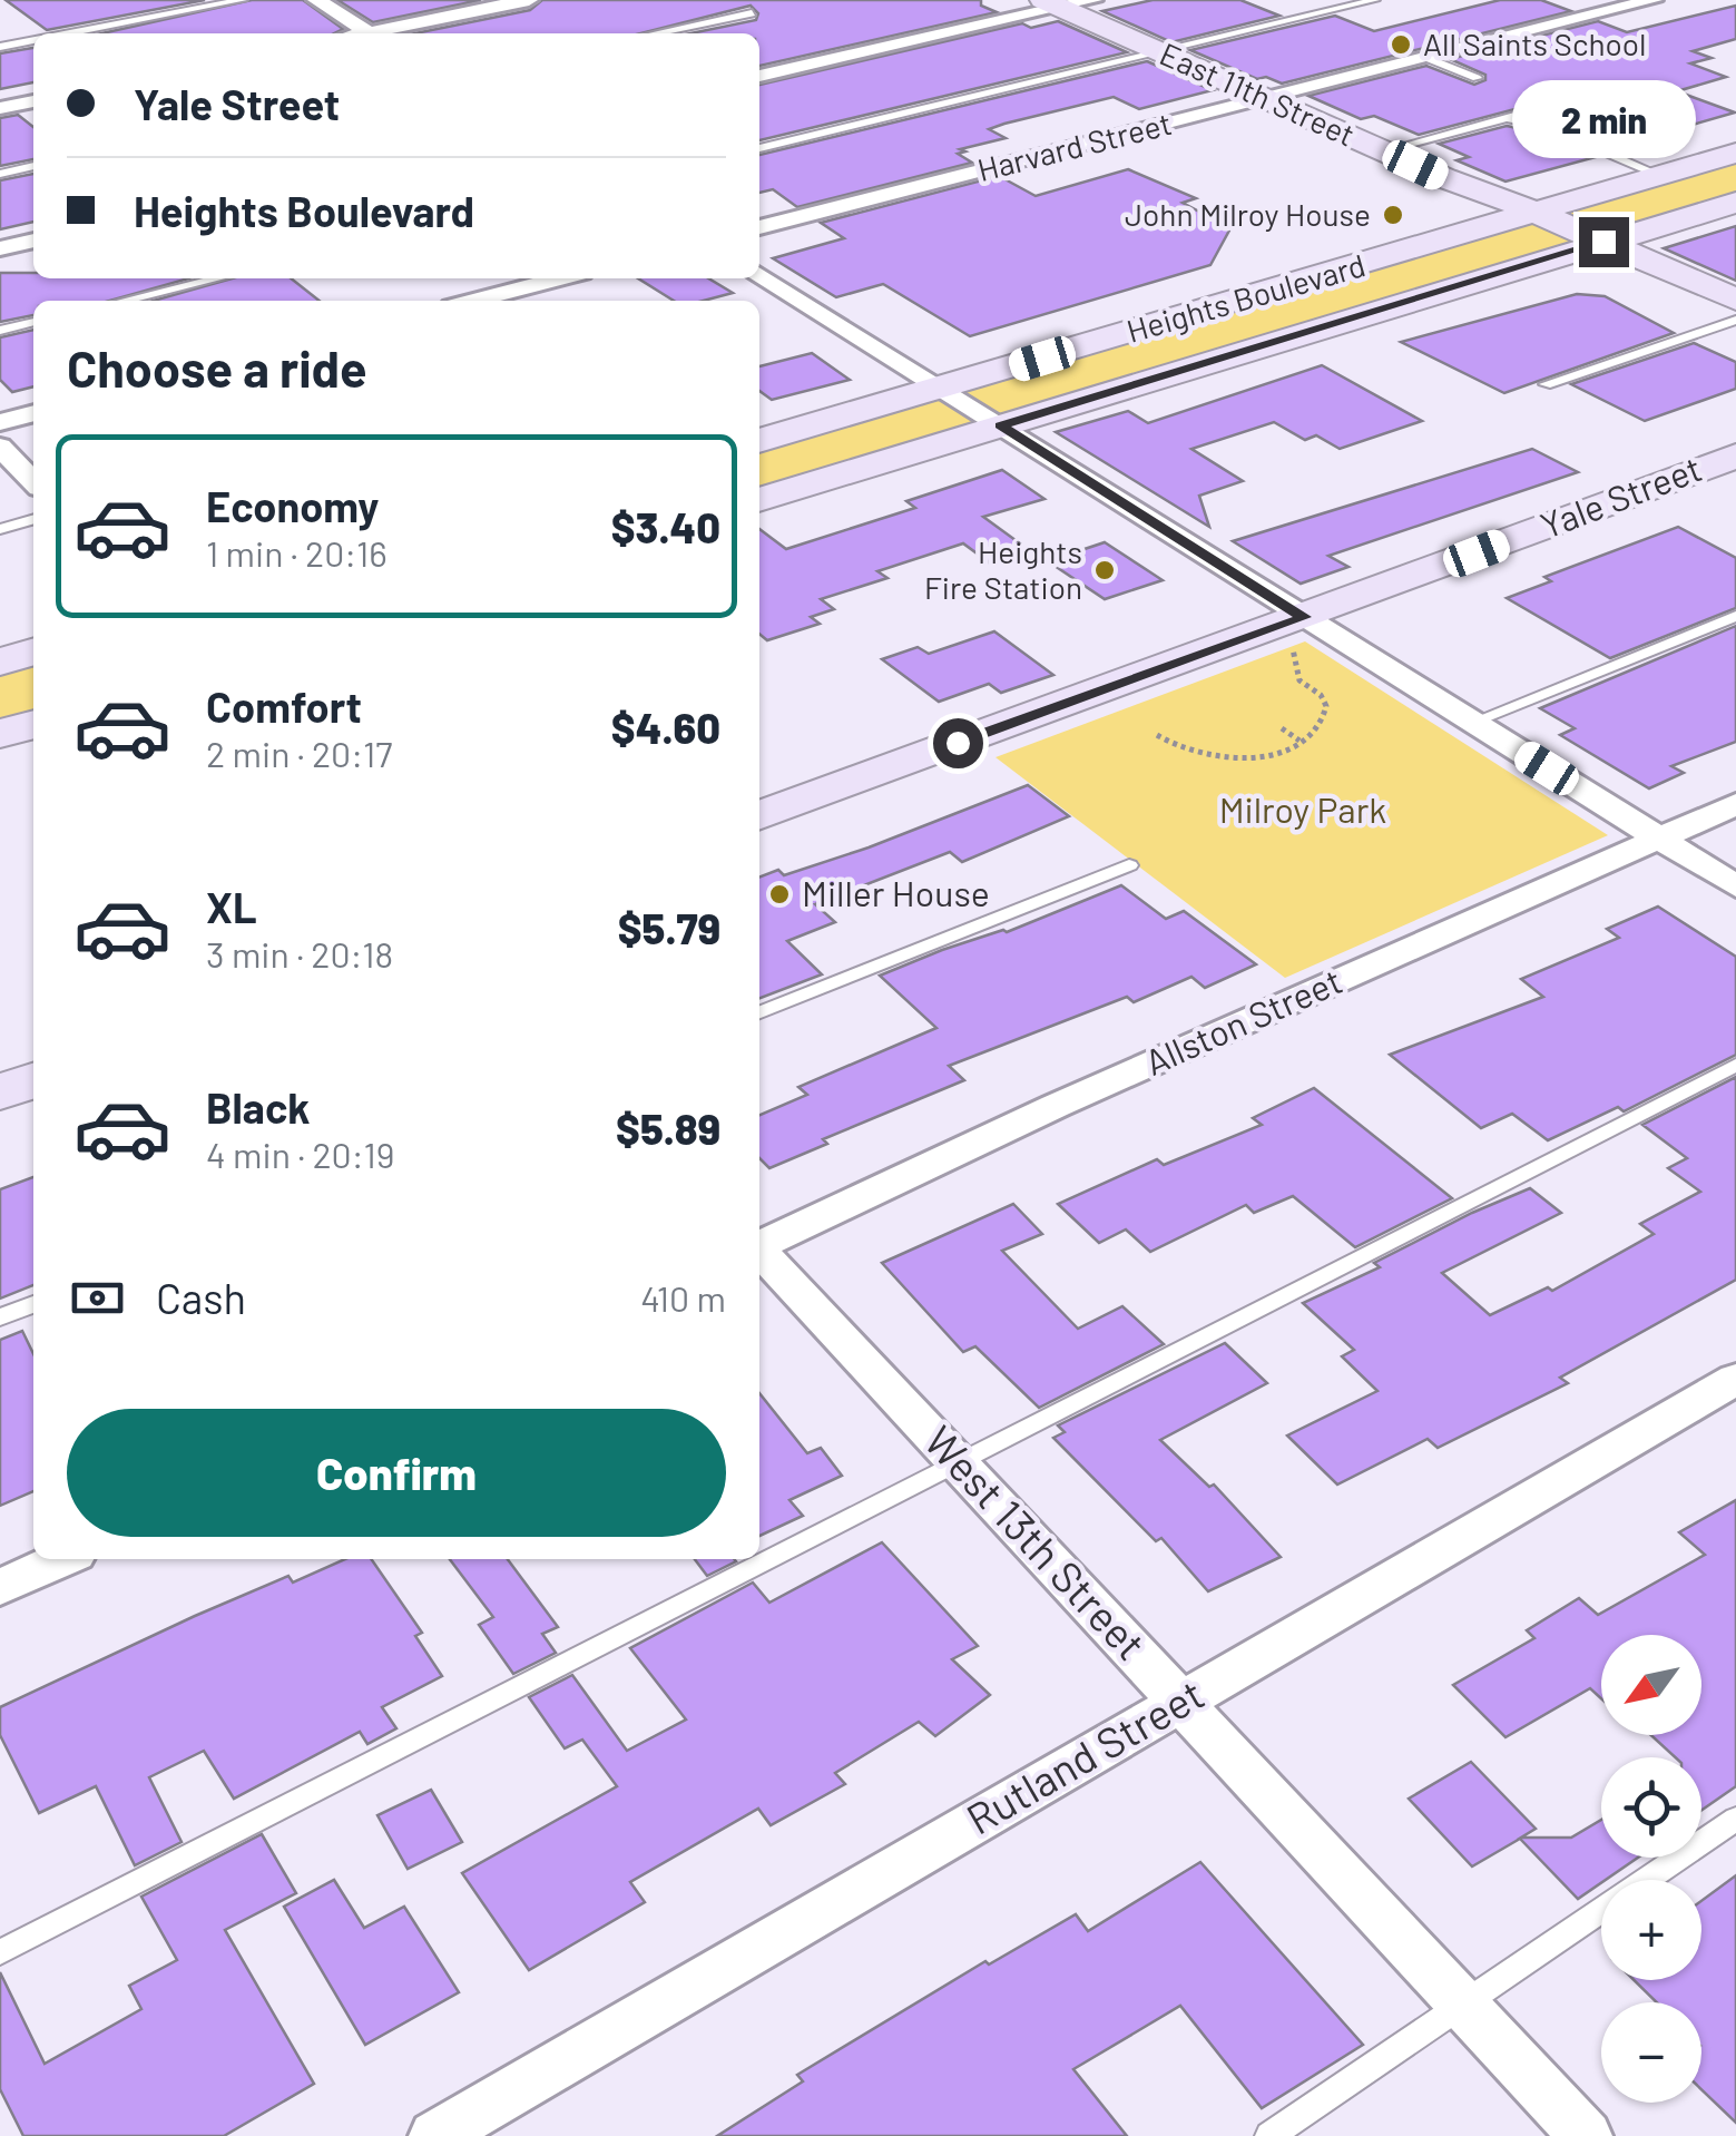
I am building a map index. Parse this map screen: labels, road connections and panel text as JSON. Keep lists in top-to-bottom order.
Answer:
{
  "streets": {
    "main road": ["East 11th Street", "Heights Boulevard", "Yale Street"],
    "street": [
      "Harvard Street",
      "Allston Street",
      "West 13th Street",
      "Rutland Street"
    ]
  },
  "crossings": [
    ["East 11th Street", "Harvard Street"],
    ["East 11th Street", "Heights Boulevard"],
    ["West 13th Street", "Rutland Street"]
  ],
  "parks": ["Milroy Park"],
  "places": [
    "All Saints School",
    "John Milroy House",
    "Heights Fire Station",
    "Miller House"
  ],
  "north": "bottom left",
  "page": {
    "banner": ["Yale Street", "Heights Boulevard"],
    "bubble": "2 min",
    "heading": "Choose a ride",
    "list": [
      {
        "name": "Economy",
        "note": "1 min · 20:16",
        "value": "$3.40"
      },
      {
        "name": "Comfort",
        "note": "2 min · 20:17",
        "value": "$4.60"
      },
      {
        "name": "XL",
        "note": "3 min · 20:18",
        "value": "$5.79"
      },
      {
        "name": "Black",
        "note": "4 min · 20:19",
        "value": "$5.89"
      }
    ],
    "pay": ["Cash", "410 m"],
    "buttons": "Confirm",
    "map_buttons": ["+", "−"]
  }
}
